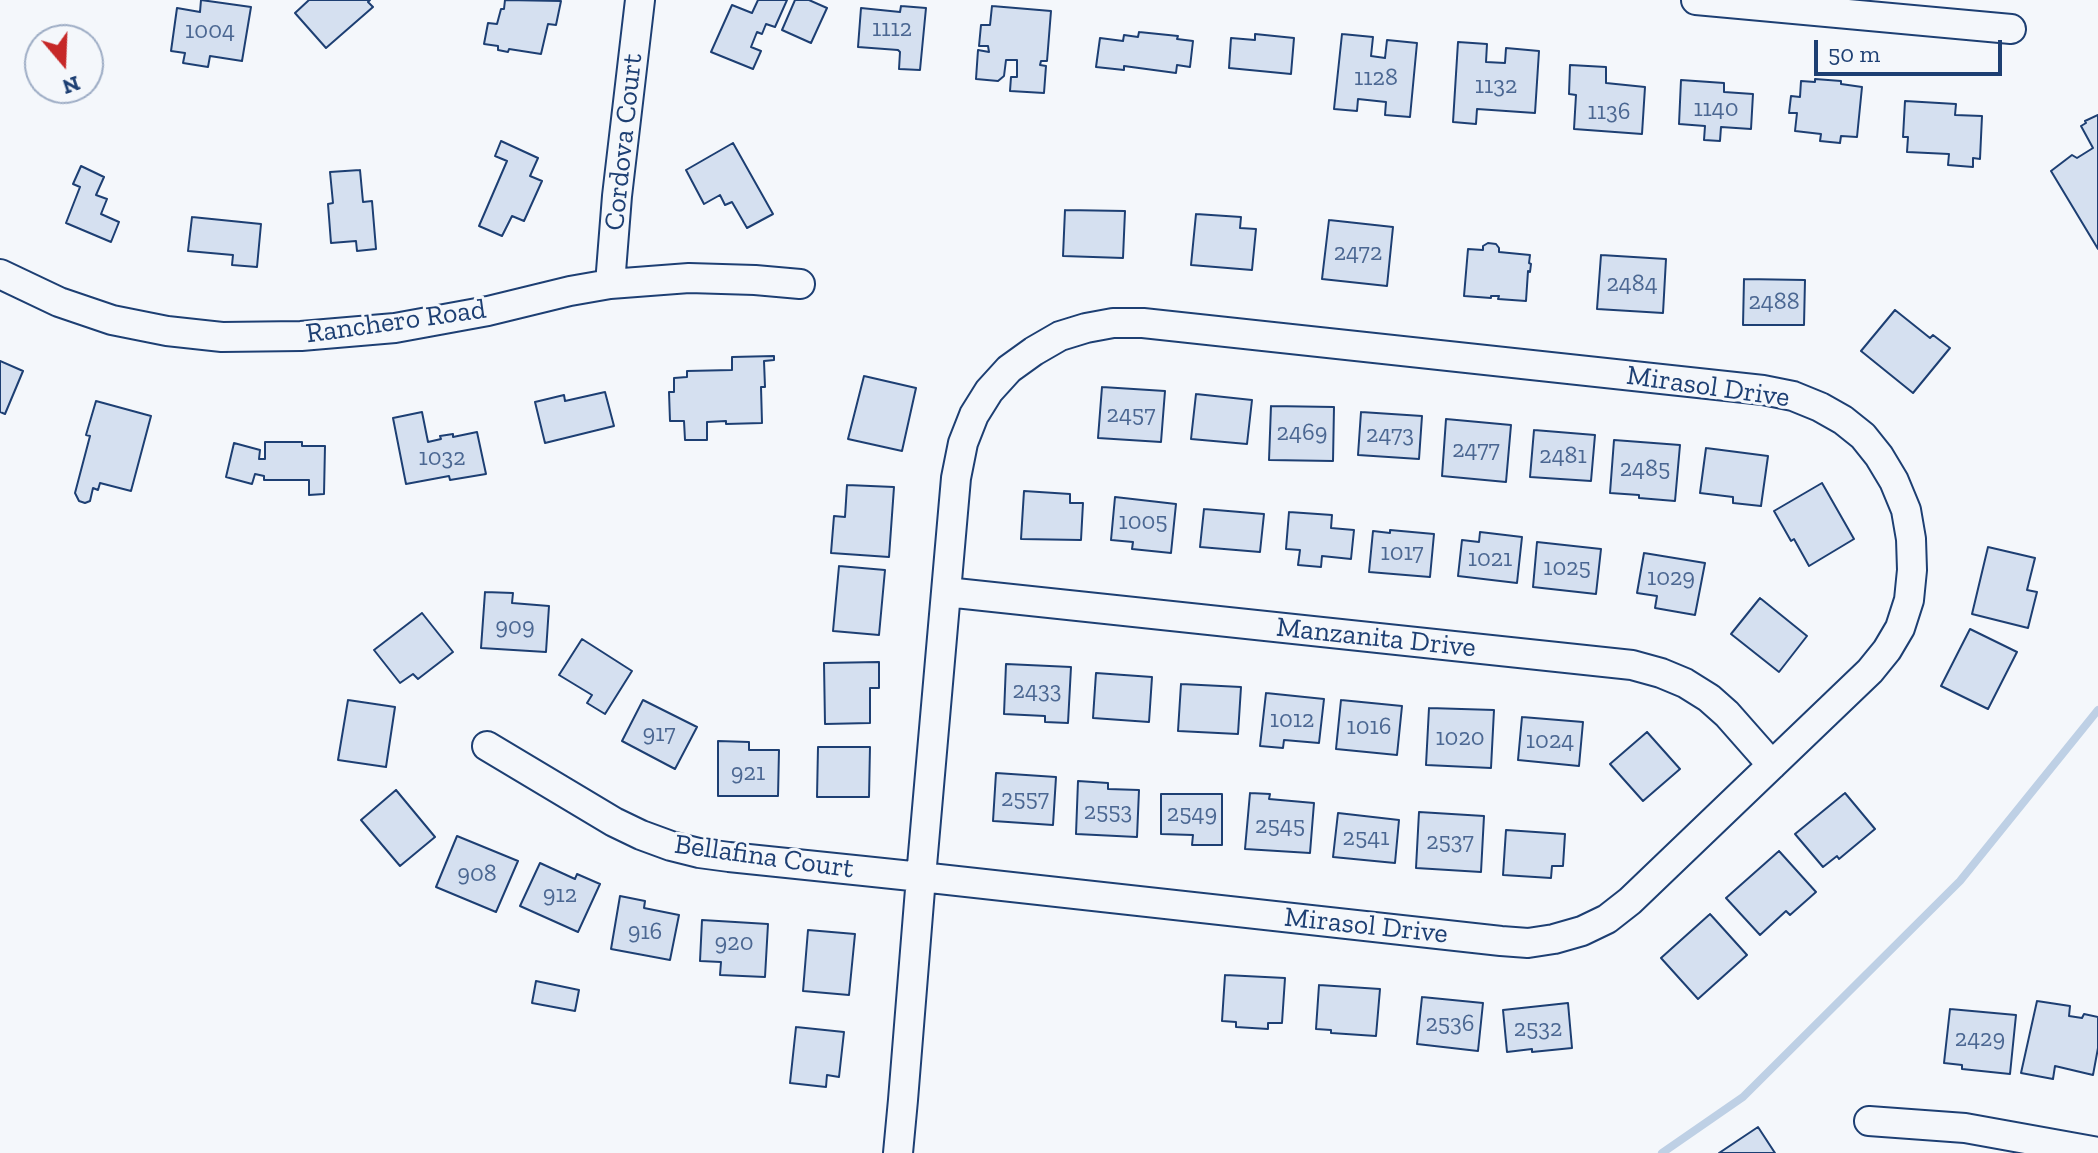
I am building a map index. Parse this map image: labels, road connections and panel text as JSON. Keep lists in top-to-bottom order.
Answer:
{
  "streets": {
    "street": [
      "Cordova Court",
      "Ranchero Road",
      "Mirasol Drive",
      "Manzanita Drive",
      "Bellafina Court"
    ]
  },
  "crossings": [
    ["Cordova Court", "Ranchero Road"],
    ["Mirasol Drive", "Manzanita Drive"],
    ["Mirasol Drive", "Bellafina Court"]
  ],
  "house_numbers": [
    "1112",
    "1004",
    "1128",
    "1132",
    "1140",
    "1136",
    "2472",
    "2484",
    "2488",
    "2457",
    "2469",
    "2473",
    "2477",
    "2481",
    "1032",
    "2485",
    "1005",
    "1017",
    "1021",
    "1025",
    "1029",
    "909",
    "2433",
    "1012",
    "1016",
    "917",
    "1020",
    "1024",
    "921",
    "2557",
    "2553",
    "2549",
    "2545",
    "2541",
    "2537",
    "908",
    "912",
    "916",
    "920",
    "2536",
    "2532",
    "2429"
  ],
  "scale_bar": "50 m",
  "north": "bottom"
}
